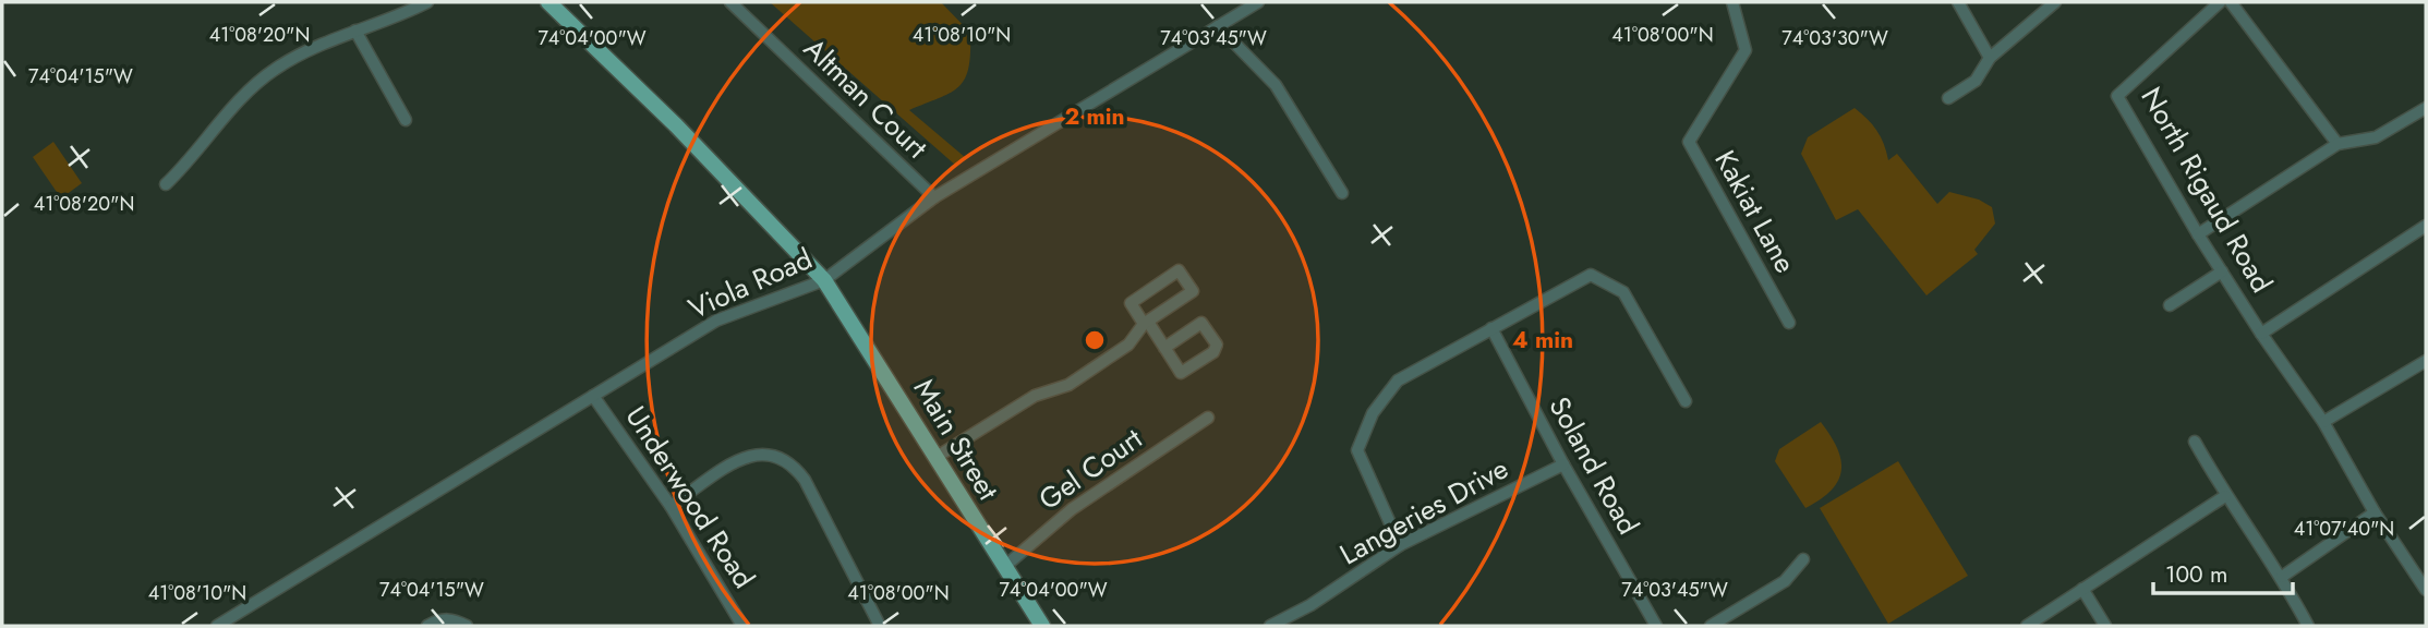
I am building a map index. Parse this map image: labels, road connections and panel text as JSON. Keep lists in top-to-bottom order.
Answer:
{
  "streets": {
    "main road": ["Main Street"],
    "street": [
      "Altman Court",
      "North Rigaud Road",
      "Kakiat Lane",
      "Viola Road",
      "Soland Road",
      "Gel Court",
      "Underwood Road",
      "Langeries Drive"
    ]
  },
  "crossings": [
    ["Altman Court", "Viola Road"],
    ["Viola Road", "Main Street"],
    ["Viola Road", "Underwood Road"],
    ["Main Street", "Gel Court"],
    ["Soland Road", "Langeries Drive"]
  ],
  "scale_bar": "100 m",
  "coordinates": [
    "41°08'20\"N",
    "41°08'10\"N",
    "41°08'00\"N",
    "74°03'30\"W",
    "74°04'00\"W",
    "74°03'45\"W",
    "74°04'15\"W",
    "41°07'40\"N"
  ],
  "rings": ["2 min", "4 min"]
}
